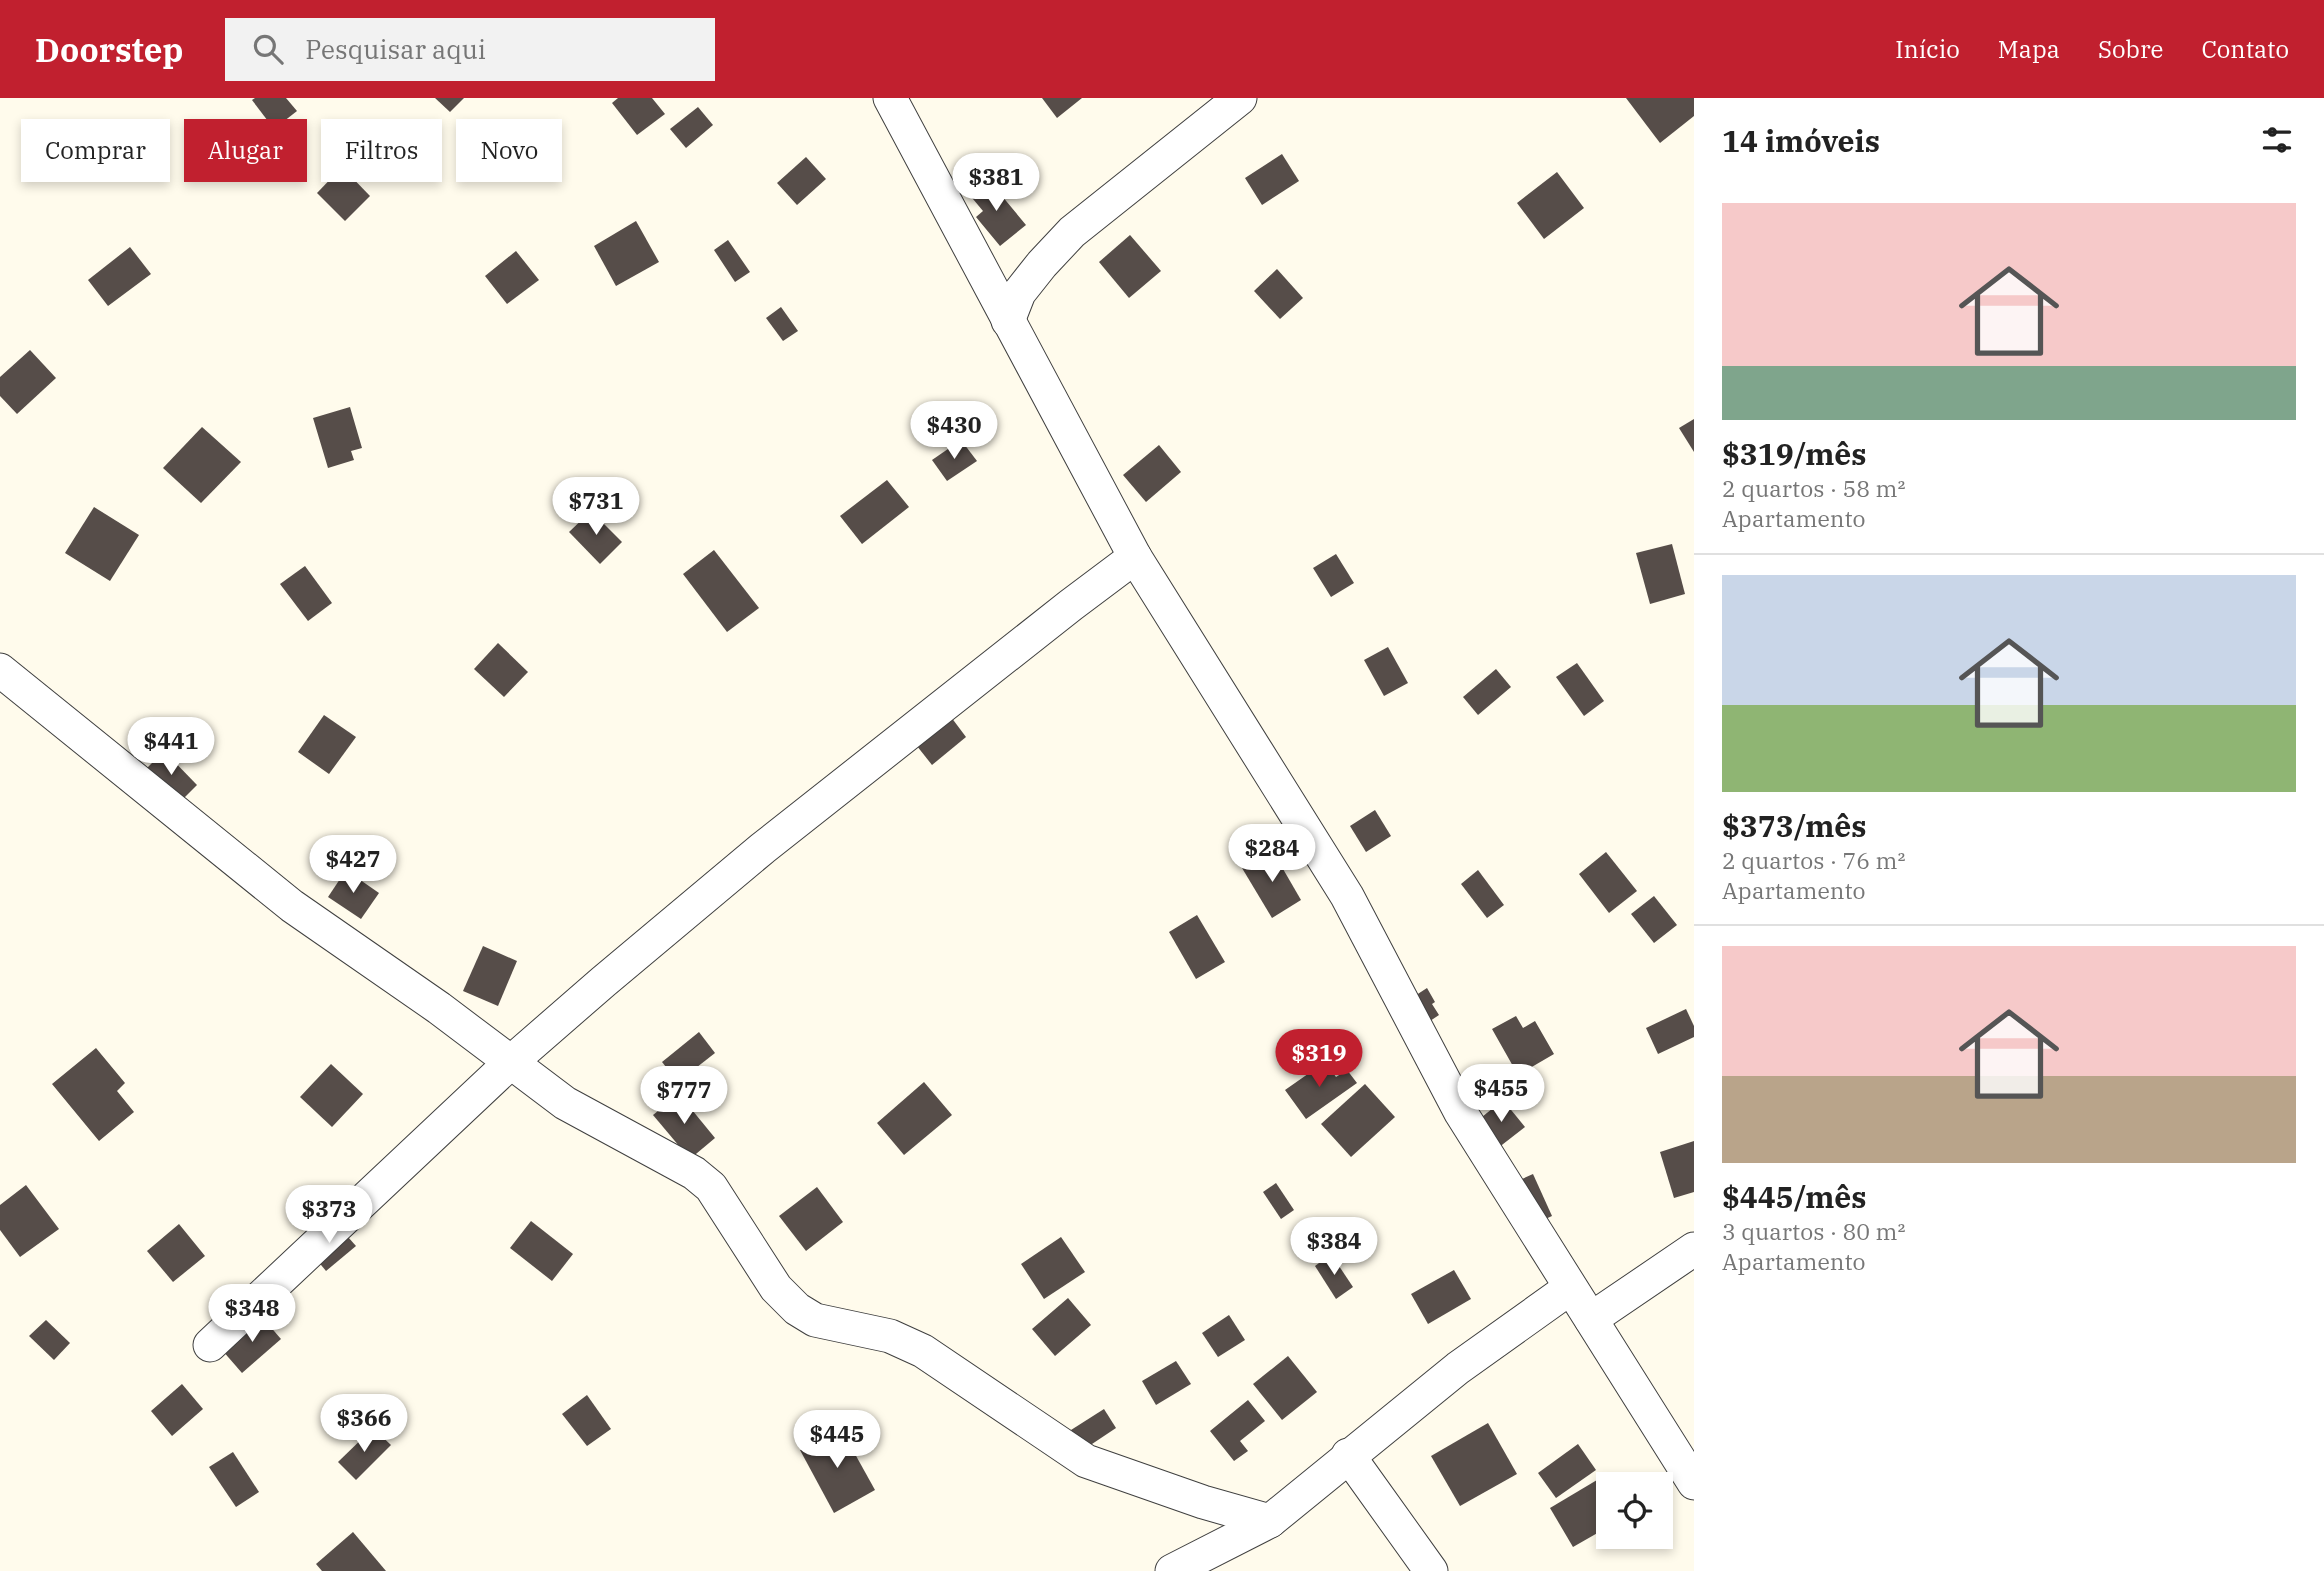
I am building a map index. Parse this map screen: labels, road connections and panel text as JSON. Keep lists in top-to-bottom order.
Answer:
{
  "page": {
    "header": "Doorstep",
    "search": "Pesquisar aqui",
    "nav": [
      "Início",
      "Mapa",
      "Sobre",
      "Contato"
    ],
    "heading": "14 imóveis",
    "chip": [
      "Comprar",
      "Alugar",
      "Filtros",
      "Novo"
    ],
    "price": [
      "$381",
      "$430",
      "$731",
      "$441",
      "$284",
      "$427",
      "$319",
      "$455",
      "$777",
      "$373",
      "$384",
      "$348",
      "$366",
      "$445"
    ],
    "list": [
      {
        "name": "$319/mês",
        "note": "2 quartos · 58 m² · Apartamento"
      },
      {
        "name": "$373/mês",
        "note": "2 quartos · 76 m² · Apartamento"
      },
      {
        "name": "$445/mês",
        "note": "3 quartos · 80 m² · Apartamento"
      }
    ]
  }
}
